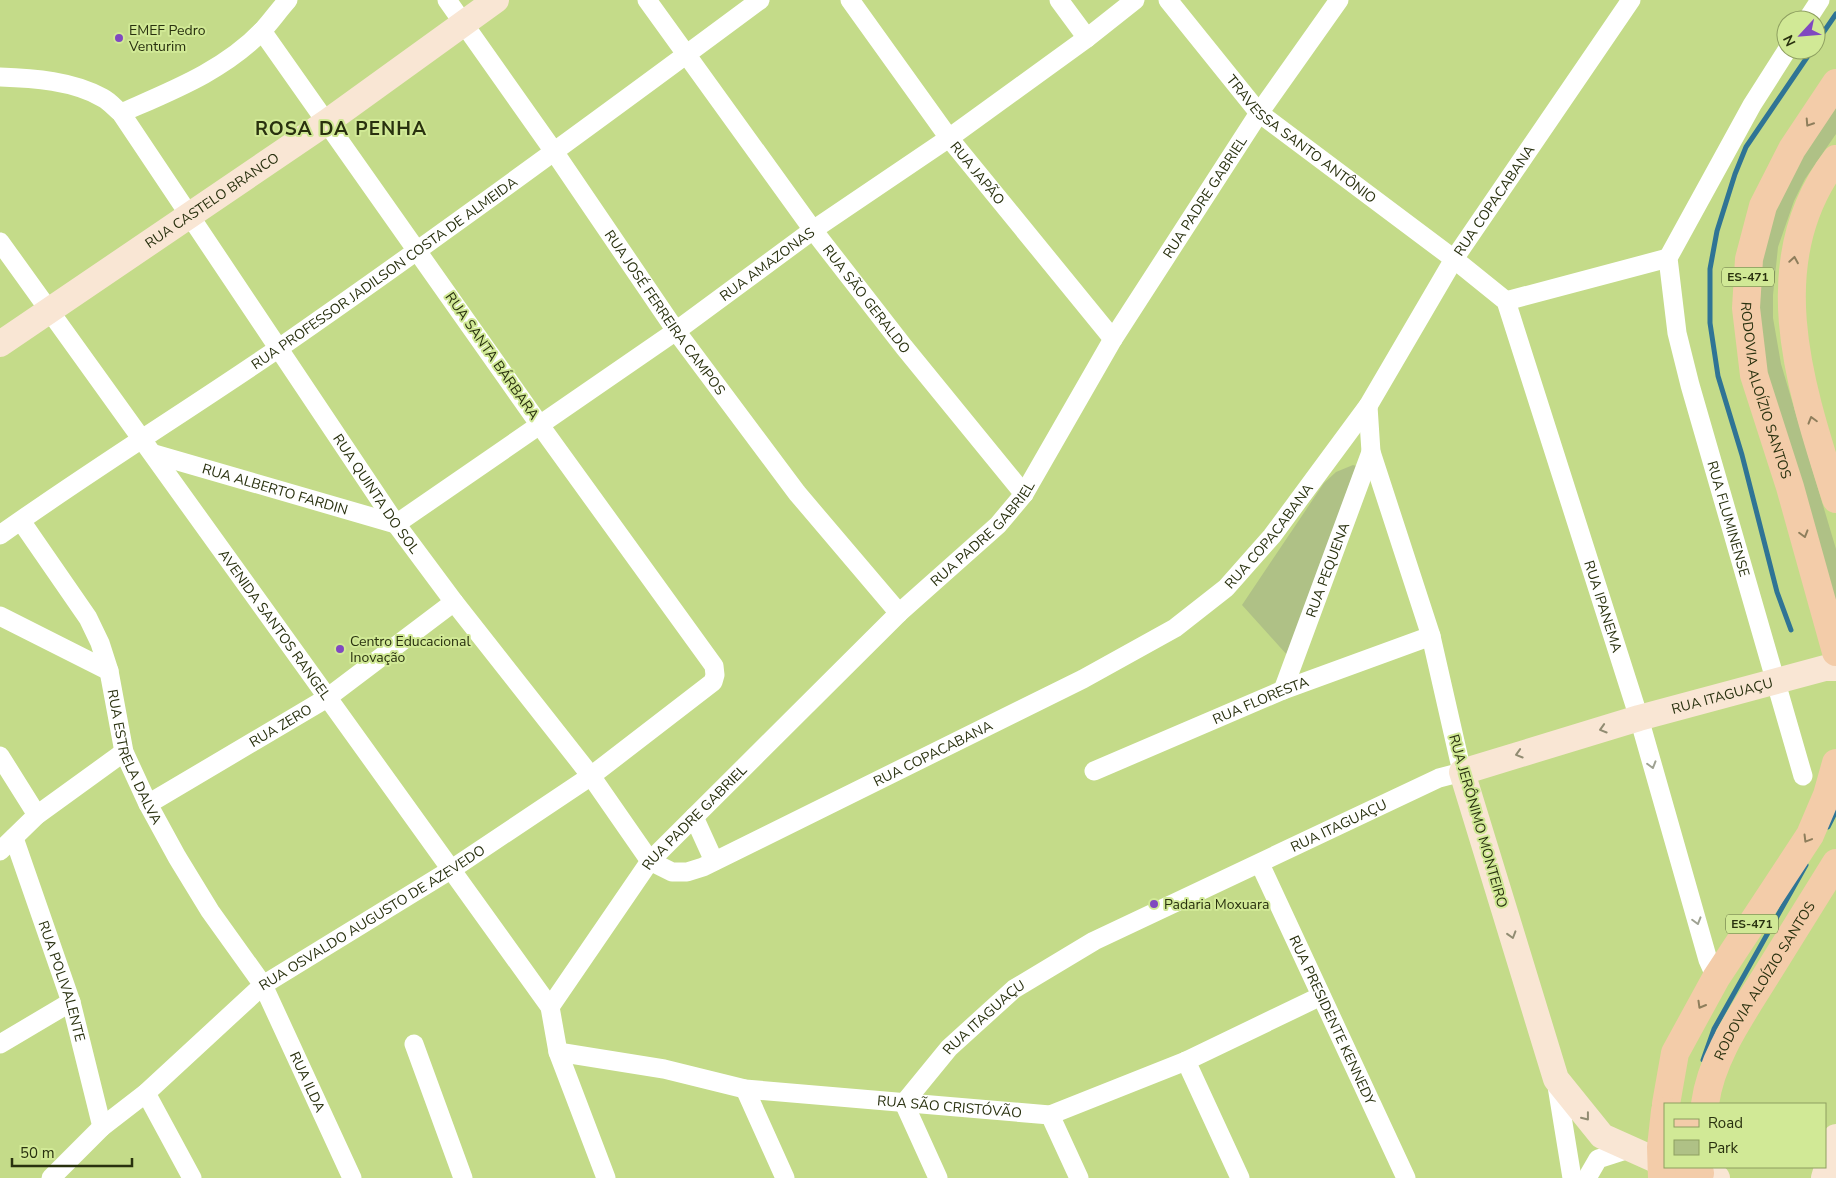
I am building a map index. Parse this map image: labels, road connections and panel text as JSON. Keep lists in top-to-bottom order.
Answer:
{
  "streets": {
    "main road": ["ES-471", "RODOVIA ALOÍZIO SANTOS"],
    "street": [
      "TRAVESSA SANTO ANTÔNIO",
      "RUA JAPÃO",
      "RUA PADRE GABRIEL",
      "RUA CASTELO BRANCO",
      "RUA COPACABANA",
      "RUA AMAZONAS",
      "RUA PROFESSOR JADILSON COSTA DE ALMEIDA",
      "RUA SÃO GERALDO",
      "RUA JOSÉ FERREIRA CAMPOS",
      "RUA SANTA BÁRBARA",
      "RUA ALBERTO FARDIN",
      "RUA QUINTA DO SOL",
      "RUA FLUMINENSE",
      "RUA PEQUENA",
      "RUA IPANEMA",
      "AVENIDA SANTOS RANGEL",
      "RUA ITAGUAÇU",
      "RUA FLORESTA",
      "RUA ZERO",
      "RUA ESTRELA DALVA",
      "RUA JERÔNIMO MONTEIRO",
      "RUA OSVALDO AUGUSTO DE AZEVEDO",
      "RUA POLIVALENTE",
      "RUA PRESIDENTE KENNEDY",
      "RUA ILDA",
      "RUA SÃO CRISTÓVÃO"
    ]
  },
  "crossings": [
    ["TRAVESSA SANTO ANTÔNIO", "RUA PADRE GABRIEL"],
    ["TRAVESSA SANTO ANTÔNIO", "RUA COPACABANA"],
    ["RUA JAPÃO", "RUA PADRE GABRIEL"],
    ["RUA JAPÃO", "RUA AMAZONAS"],
    ["RUA PADRE GABRIEL", "RUA COPACABANA"],
    ["RUA PADRE GABRIEL", "RUA SÃO GERALDO"],
    ["RUA PADRE GABRIEL", "RUA JOSÉ FERREIRA CAMPOS"],
    ["RUA PADRE GABRIEL", "RUA QUINTA DO SOL"],
    ["RUA PADRE GABRIEL", "AVENIDA SANTOS RANGEL"],
    ["RUA CASTELO BRANCO", "RUA JOSÉ FERREIRA CAMPOS"],
    ["RUA CASTELO BRANCO", "RUA SANTA BÁRBARA"],
    ["RUA CASTELO BRANCO", "RUA QUINTA DO SOL"],
    ["RUA CASTELO BRANCO", "AVENIDA SANTOS RANGEL"],
    ["RUA COPACABANA", "RUA QUINTA DO SOL"],
    ["RUA COPACABANA", "RUA JERÔNIMO MONTEIRO"],
    ["RUA AMAZONAS", "RUA SÃO GERALDO"],
    ["RUA AMAZONAS", "RUA JOSÉ FERREIRA CAMPOS"],
    ["RUA AMAZONAS", "RUA SANTA BÁRBARA"],
    ["RUA AMAZONAS", "RUA ALBERTO FARDIN"],
    ["RUA AMAZONAS", "RUA QUINTA DO SOL"],
    ["RUA PROFESSOR JADILSON COSTA DE ALMEIDA", "RUA SÃO GERALDO"],
    ["RUA PROFESSOR JADILSON COSTA DE ALMEIDA", "RUA JOSÉ FERREIRA CAMPOS"],
    ["RUA PROFESSOR JADILSON COSTA DE ALMEIDA", "RUA SANTA BÁRBARA"],
    ["RUA PROFESSOR JADILSON COSTA DE ALMEIDA", "RUA QUINTA DO SOL"],
    ["RUA PROFESSOR JADILSON COSTA DE ALMEIDA", "AVENIDA SANTOS RANGEL"],
    ["RUA PROFESSOR JADILSON COSTA DE ALMEIDA", "RUA ESTRELA DALVA"],
    ["ES-471", "RUA IPANEMA"],
    ["RUA SANTA BÁRBARA", "RUA OSVALDO AUGUSTO DE AZEVEDO"],
    ["RUA ALBERTO FARDIN", "RUA QUINTA DO SOL"],
    ["RUA ALBERTO FARDIN", "AVENIDA SANTOS RANGEL"],
    ["RUA QUINTA DO SOL", "RUA ZERO"],
    ["RUA QUINTA DO SOL", "RUA OSVALDO AUGUSTO DE AZEVEDO"],
    ["RUA FLUMINENSE", "RUA ITAGUAÇU"],
    ["RUA PEQUENA", "RUA FLORESTA"],
    ["RUA PEQUENA", "RUA JERÔNIMO MONTEIRO"],
    ["RUA IPANEMA", "RUA ITAGUAÇU"],
    ["AVENIDA SANTOS RANGEL", "RUA ZERO"],
    ["AVENIDA SANTOS RANGEL", "RUA OSVALDO AUGUSTO DE AZEVEDO"],
    ["RUA ITAGUAÇU", "RUA JERÔNIMO MONTEIRO"],
    ["RUA ITAGUAÇU", "RUA PRESIDENTE KENNEDY"],
    ["RUA ITAGUAÇU", "RUA SÃO CRISTÓVÃO"],
    ["RUA FLORESTA", "RUA JERÔNIMO MONTEIRO"],
    ["RUA ZERO", "RUA ESTRELA DALVA"],
    ["RUA ESTRELA DALVA", "RUA OSVALDO AUGUSTO DE AZEVEDO"],
    ["RUA ESTRELA DALVA", "RUA ILDA"],
    ["RUA OSVALDO AUGUSTO DE AZEVEDO", "RUA POLIVALENTE"],
    ["RUA OSVALDO AUGUSTO DE AZEVEDO", "RUA ILDA"],
    ["RUA PRESIDENTE KENNEDY", "RUA SÃO CRISTÓVÃO"]
  ],
  "one_way": ["RUA IPANEMA", "RUA JERÔNIMO MONTEIRO"],
  "districts": ["ROSA DA PENHA"],
  "places": ["EMEF Pedro Venturim", "Centro Educacional Inovação", "Padaria Moxuara"],
  "legend": ["Road", "Park"],
  "scale_bar": "50 m",
  "north": "bottom left"
}
